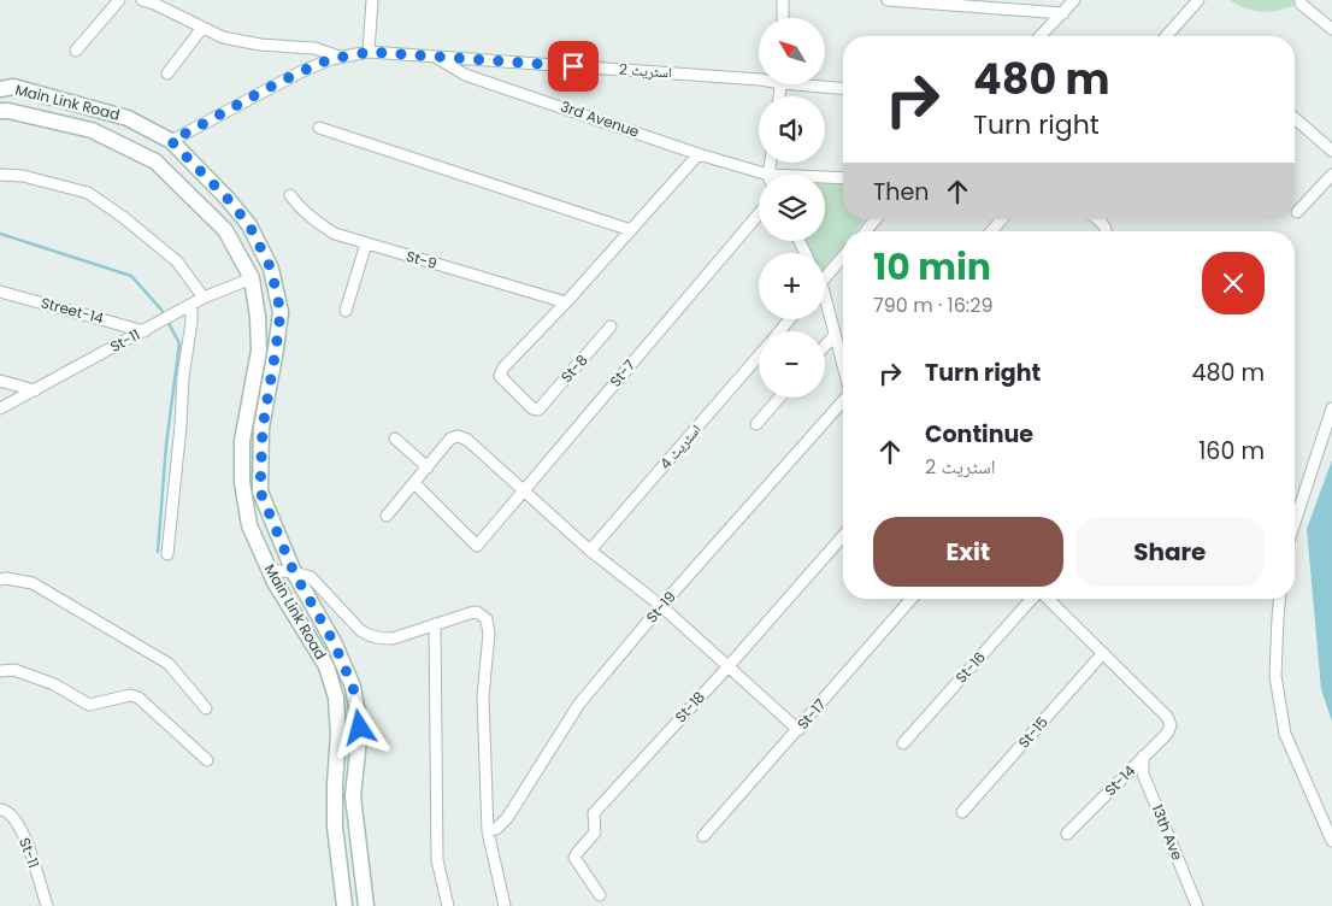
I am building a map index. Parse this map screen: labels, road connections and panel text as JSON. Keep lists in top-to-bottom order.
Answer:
{
  "streets": {
    "street": [
      "اسٹریٹ 2",
      "Main Link Road",
      "3rd Avenue",
      "St-9",
      "Street-14",
      "St-11",
      "St-8",
      "St-7",
      "اسٹریٹ 4",
      "St-19",
      "St-16",
      "St-18",
      "St-17",
      "St-15",
      "St-14",
      "13th Ave"
    ]
  },
  "crossings": [
    ["اسٹریٹ 2", "Main Link Road"],
    ["اسٹریٹ 2", "3rd Avenue"],
    ["Main Link Road", "St-11"],
    ["St-9", "St-8"],
    ["Street-14", "St-11"],
    ["St-15", "St-14"],
    ["St-14", "13th Ave"]
  ],
  "north": "top left",
  "page": {
    "map_buttons": ["+", "−"],
    "turn": ["480 m", "Turn right"],
    "then": "Then",
    "heading": ["10 min", "790 m · 16:29"],
    "list": [
      {
        "name": "Turn right",
        "value": "480 m"
      },
      {
        "name": "Continue",
        "note": "اسٹریٹ 2",
        "value": "160 m"
      }
    ],
    "buttons": ["Exit", "Share"]
  }
}
